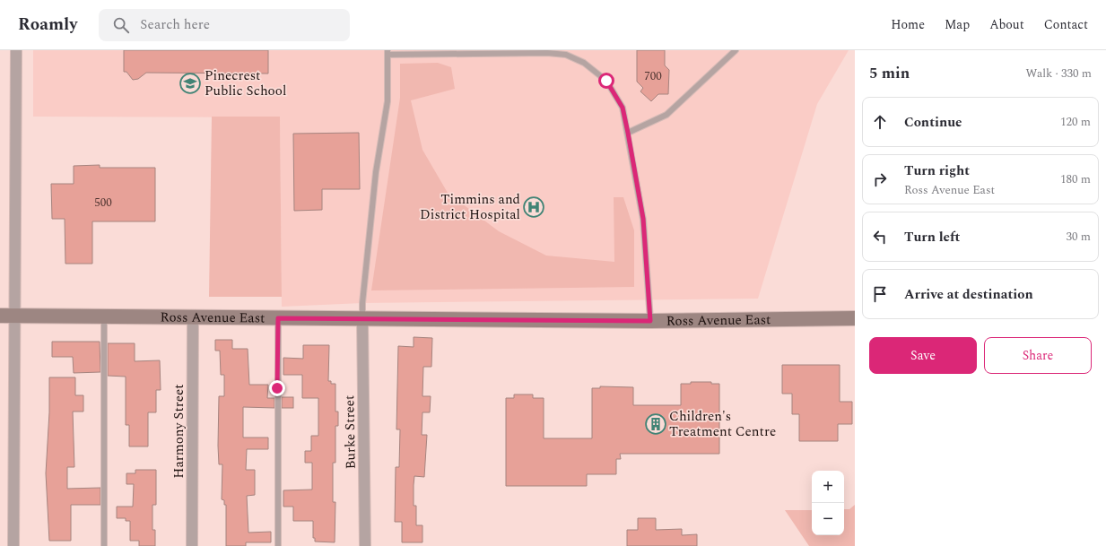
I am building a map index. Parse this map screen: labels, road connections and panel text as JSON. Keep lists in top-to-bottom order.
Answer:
{
  "streets": {
    "main road": ["Ross Avenue East"],
    "street": ["Harmony Street", "Burke Street"]
  },
  "crossings": [
    ["Ross Avenue East", "Harmony Street"],
    ["Ross Avenue East", "Burke Street"]
  ],
  "places": {
    "school or university": ["Pinecrest Public School"],
    "hospital": ["Timmins and District Hospital"],
    "building": ["Children's Treatment Centre"]
  },
  "house_numbers": ["700", "500"],
  "page": {
    "header": "Roamly",
    "search": "Search here",
    "nav": [
      "Home",
      "Map",
      "About",
      "Contact"
    ],
    "heading": ["5 min", "Walk · 330 m"],
    "list": [
      ["Continue", "120 m"],
      ["Turn right", "Ross Avenue East", "180 m"],
      ["Turn left", "30 m"],
      "Arrive at destination"
    ],
    "buttons": ["Save", "Share"],
    "map_buttons": ["+", "−"]
  }
}
